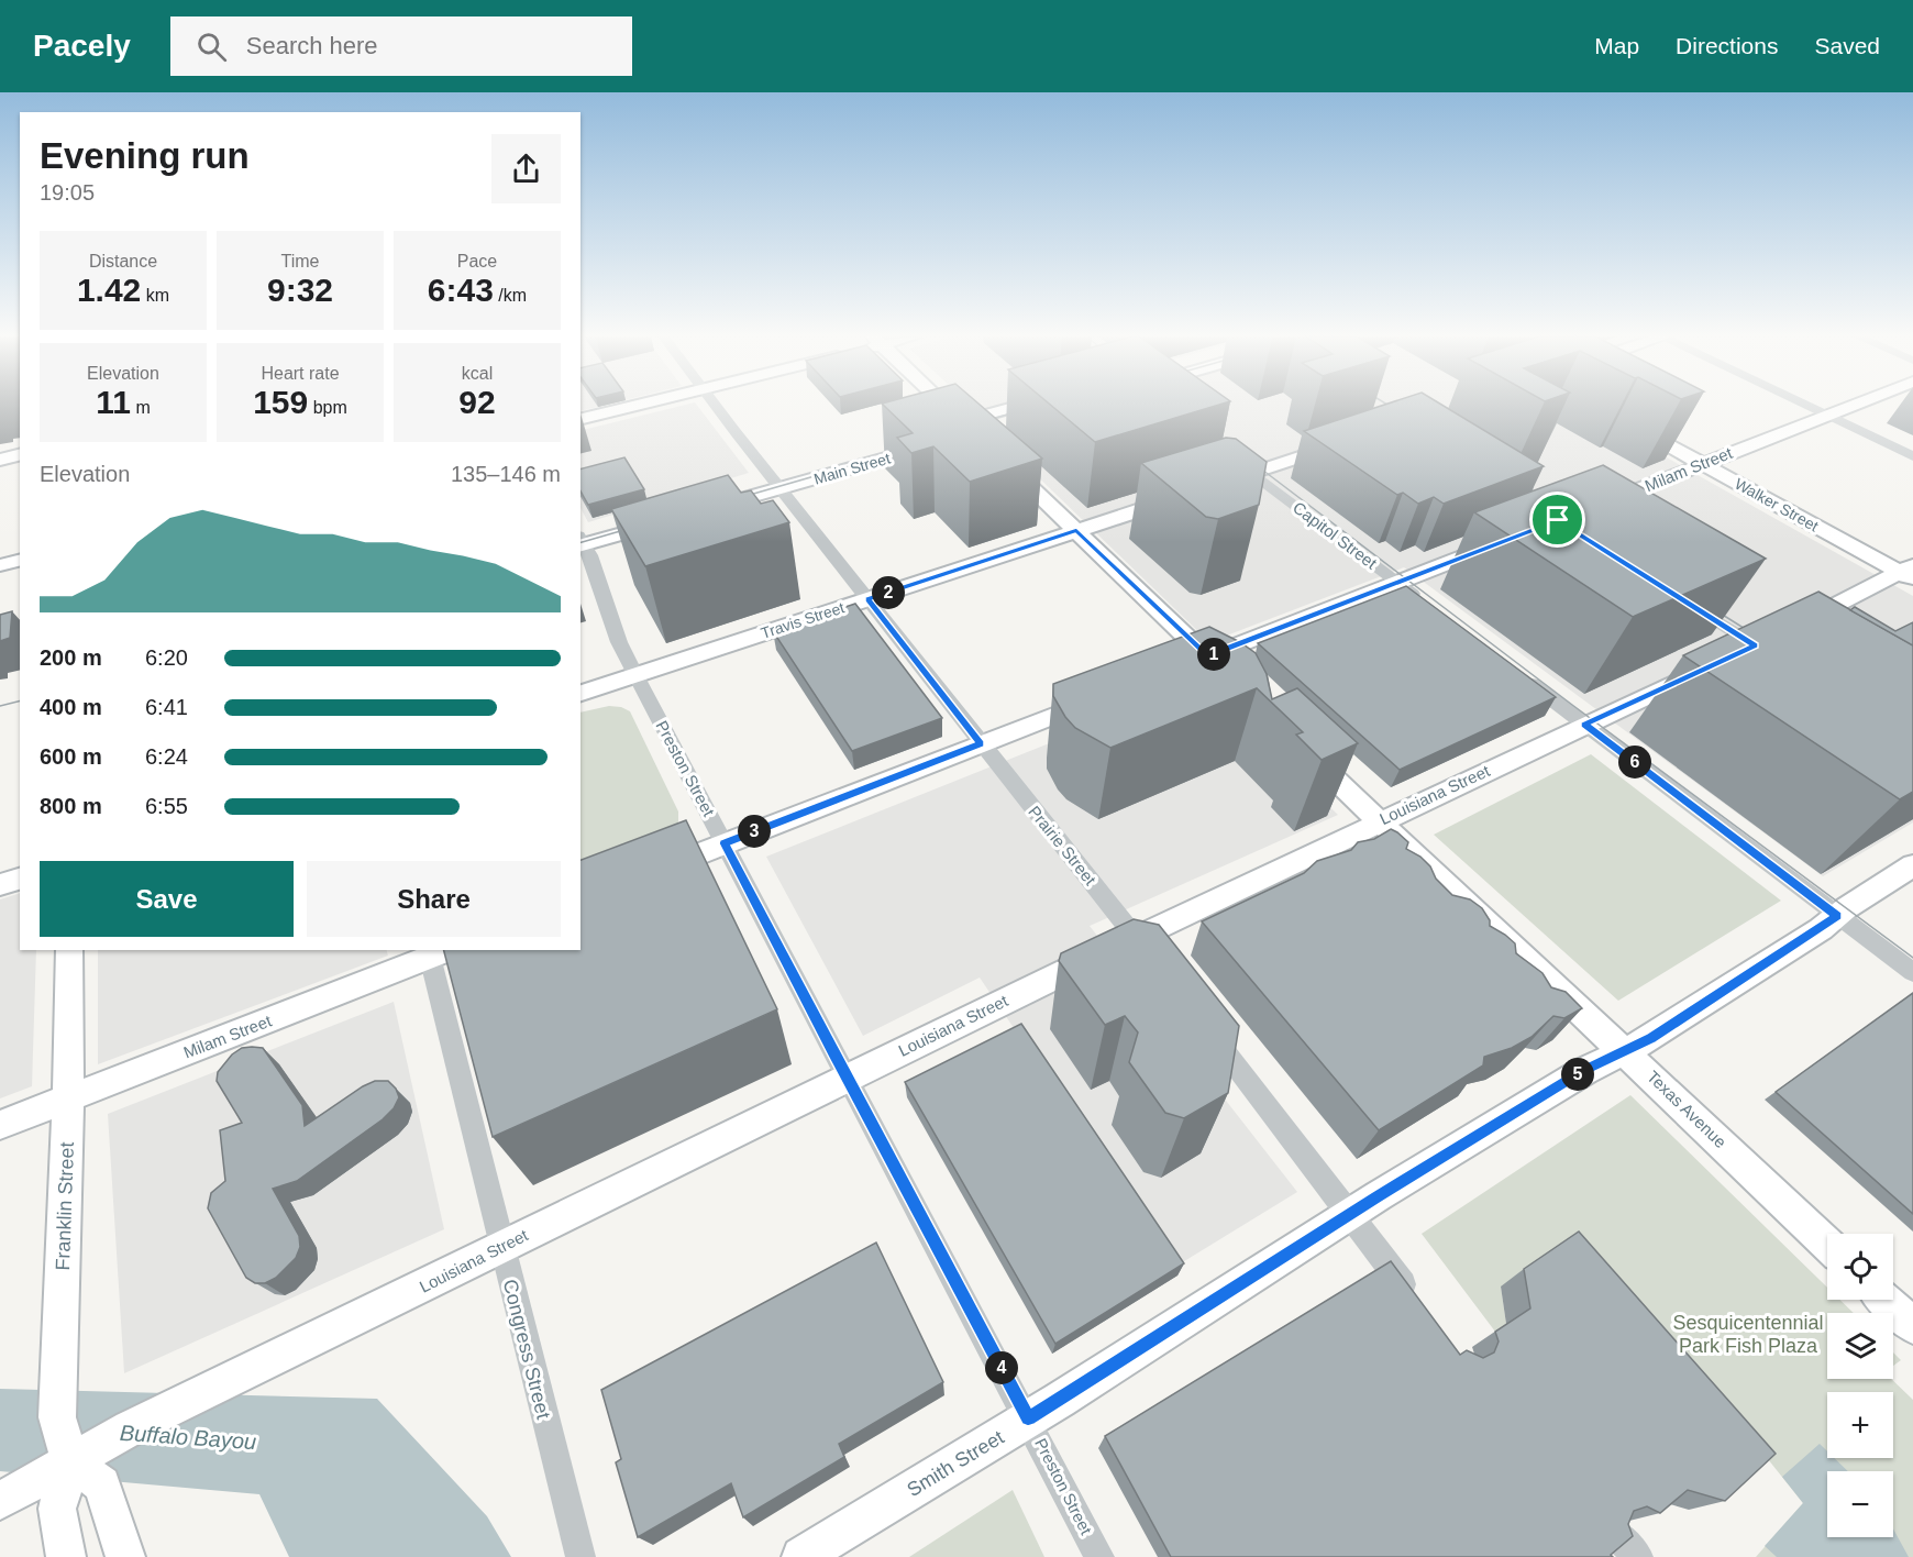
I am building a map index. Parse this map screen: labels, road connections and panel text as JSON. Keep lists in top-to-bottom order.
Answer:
{
  "streets": {
    "main road": [
      "Main Street",
      "Milam Street",
      "Walker Street",
      "Travis Street",
      "Louisiana Street",
      "Texas Avenue",
      "Franklin Street",
      "Smith Street"
    ],
    "street": [
      "Capitol Street",
      "Preston Street",
      "Prairie Street",
      "Congress Street"
    ]
  },
  "crossings": [
    ["Main Street", "Prairie Street"],
    ["Milam Street", "Walker Street"],
    ["Milam Street", "Franklin Street"],
    ["Milam Street", "Congress Street"],
    ["Travis Street", "Preston Street"],
    ["Travis Street", "Prairie Street"],
    ["Preston Street", "Louisiana Street"],
    ["Preston Street", "Smith Street"],
    ["Louisiana Street", "Prairie Street"],
    ["Louisiana Street", "Texas Avenue"],
    ["Louisiana Street", "Franklin Street"],
    ["Louisiana Street", "Congress Street"],
    ["Texas Avenue", "Smith Street"]
  ],
  "water": ["Buffalo Bayou"],
  "parks": ["Sesquicentennial Park Fish Plaza"],
  "page": {
    "header": "Pacely",
    "search": "Search here",
    "nav": ["Map", "Directions", "Saved"],
    "heading": ["Evening run", "19:05"],
    "stats": [
      ["Distance", "1.42 km"],
      ["Time", "9:32"],
      ["Pace", "6:43 /km"],
      ["Elevation", "11 m"],
      ["Heart rate", "159 bpm"],
      ["kcal", "92"]
    ],
    "chart": ["Elevation", "135–146 m"],
    "pins": [
      "2",
      "1",
      "6",
      "3",
      "5",
      "4"
    ],
    "list": [
      {
        "name": "200 m",
        "note": "6:20"
      },
      {
        "name": "400 m",
        "note": "6:41"
      },
      {
        "name": "600 m",
        "note": "6:24"
      },
      {
        "name": "800 m",
        "note": "6:55"
      }
    ],
    "buttons": ["Save", "Share"],
    "map_buttons": ["+", "−"]
  }
}
